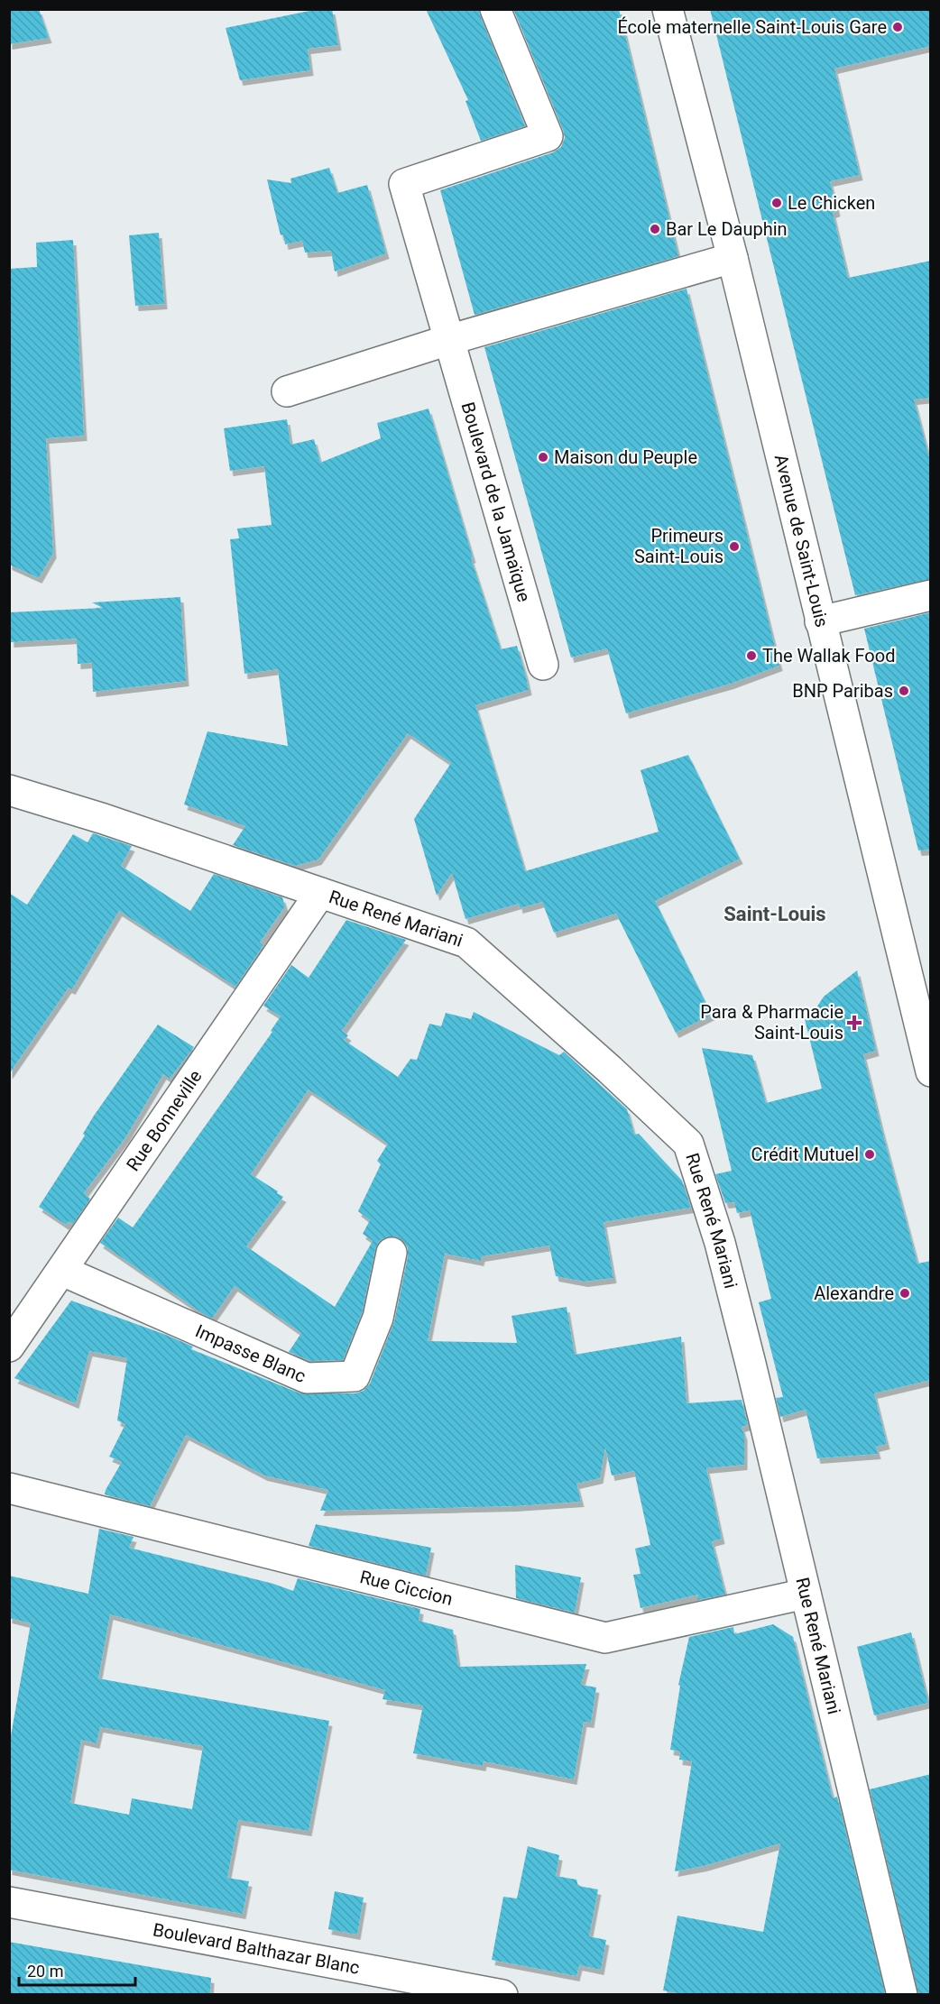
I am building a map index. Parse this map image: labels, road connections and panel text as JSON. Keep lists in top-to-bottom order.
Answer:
{
  "streets": {
    "street": [
      "Boulevard de la Jamaïque",
      "Avenue de Saint-Louis",
      "Rue René Mariani",
      "Rue Bonneville",
      "Impasse Blanc",
      "Rue Ciccion",
      "Boulevard Balthazar Blanc"
    ]
  },
  "crossings": [
    ["Rue René Mariani", "Rue Bonneville"],
    ["Rue René Mariani", "Rue Ciccion"],
    ["Rue Bonneville", "Impasse Blanc"]
  ],
  "districts": ["Saint-Louis"],
  "places": {
    "other": [
      "École maternelle Saint-Louis Gare",
      "Le Chicken",
      "Bar Le Dauphin",
      "Maison du Peuple",
      "Primeurs Saint-Louis",
      "The Wallak Food",
      "BNP Paribas",
      "Crédit Mutuel",
      "Alexandre"
    ],
    "health": ["Para & Pharmacie Saint-Louis"]
  },
  "scale_bar": "20 m"
}
